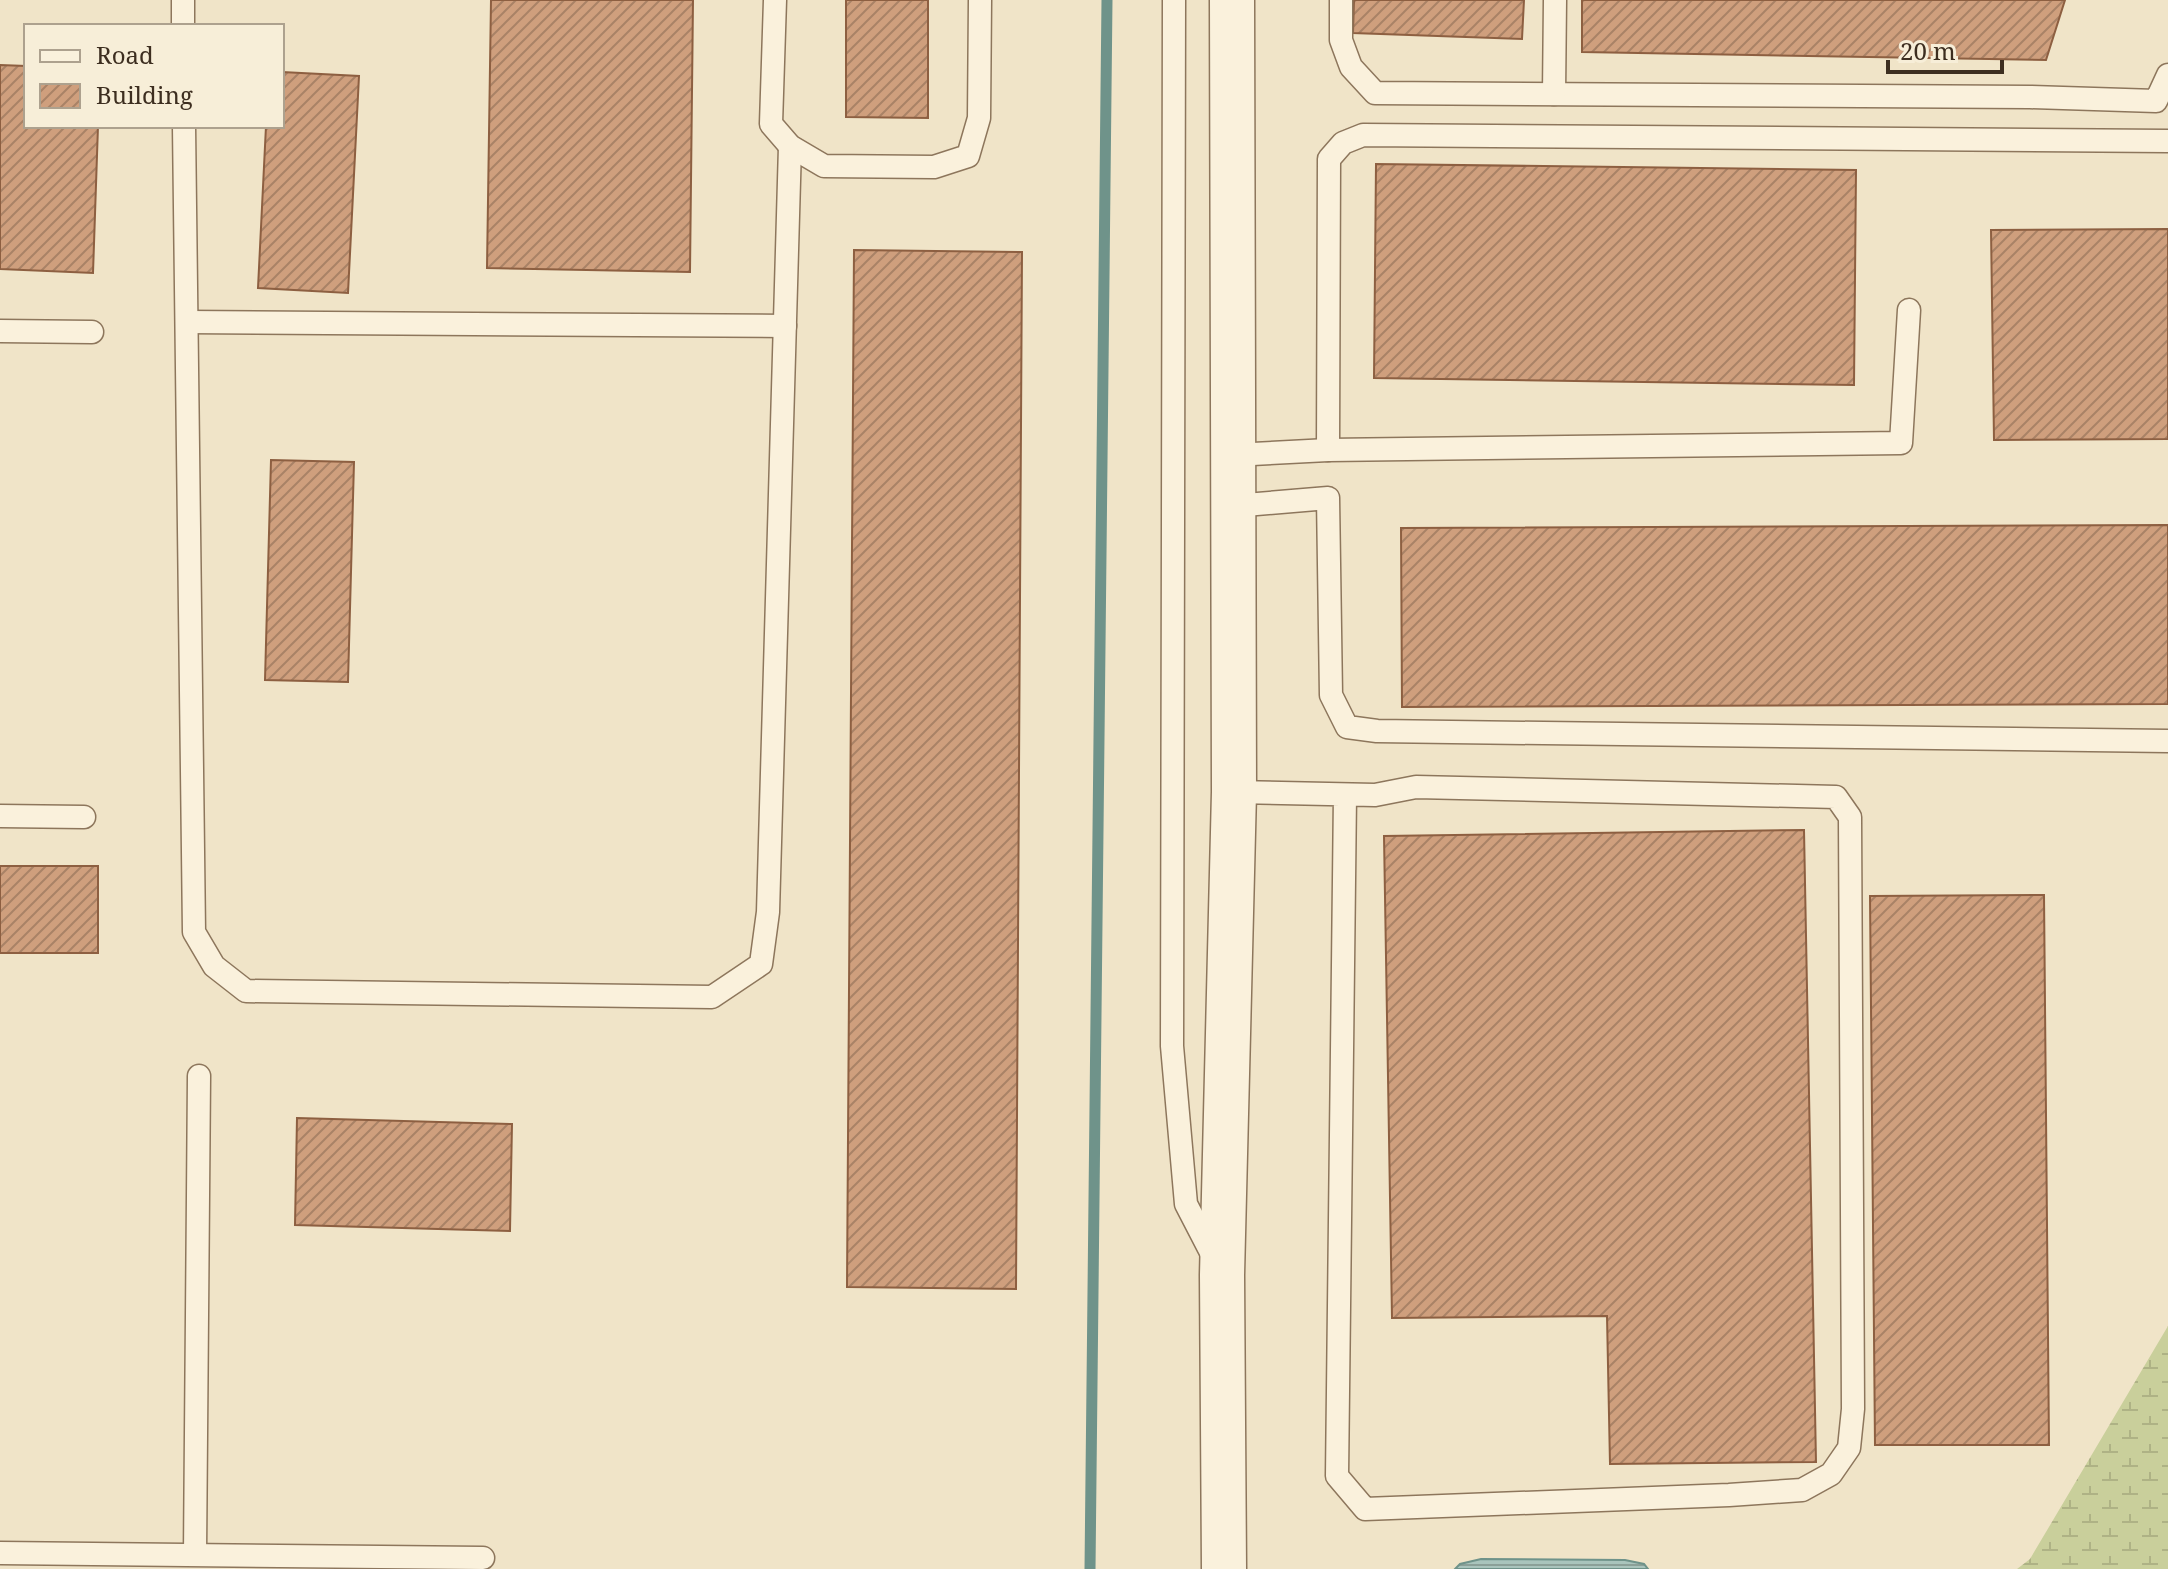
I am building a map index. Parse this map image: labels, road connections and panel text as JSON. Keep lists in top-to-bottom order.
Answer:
{
  "legend": ["Road", "Building"],
  "scale_bar": "20 m"
}
